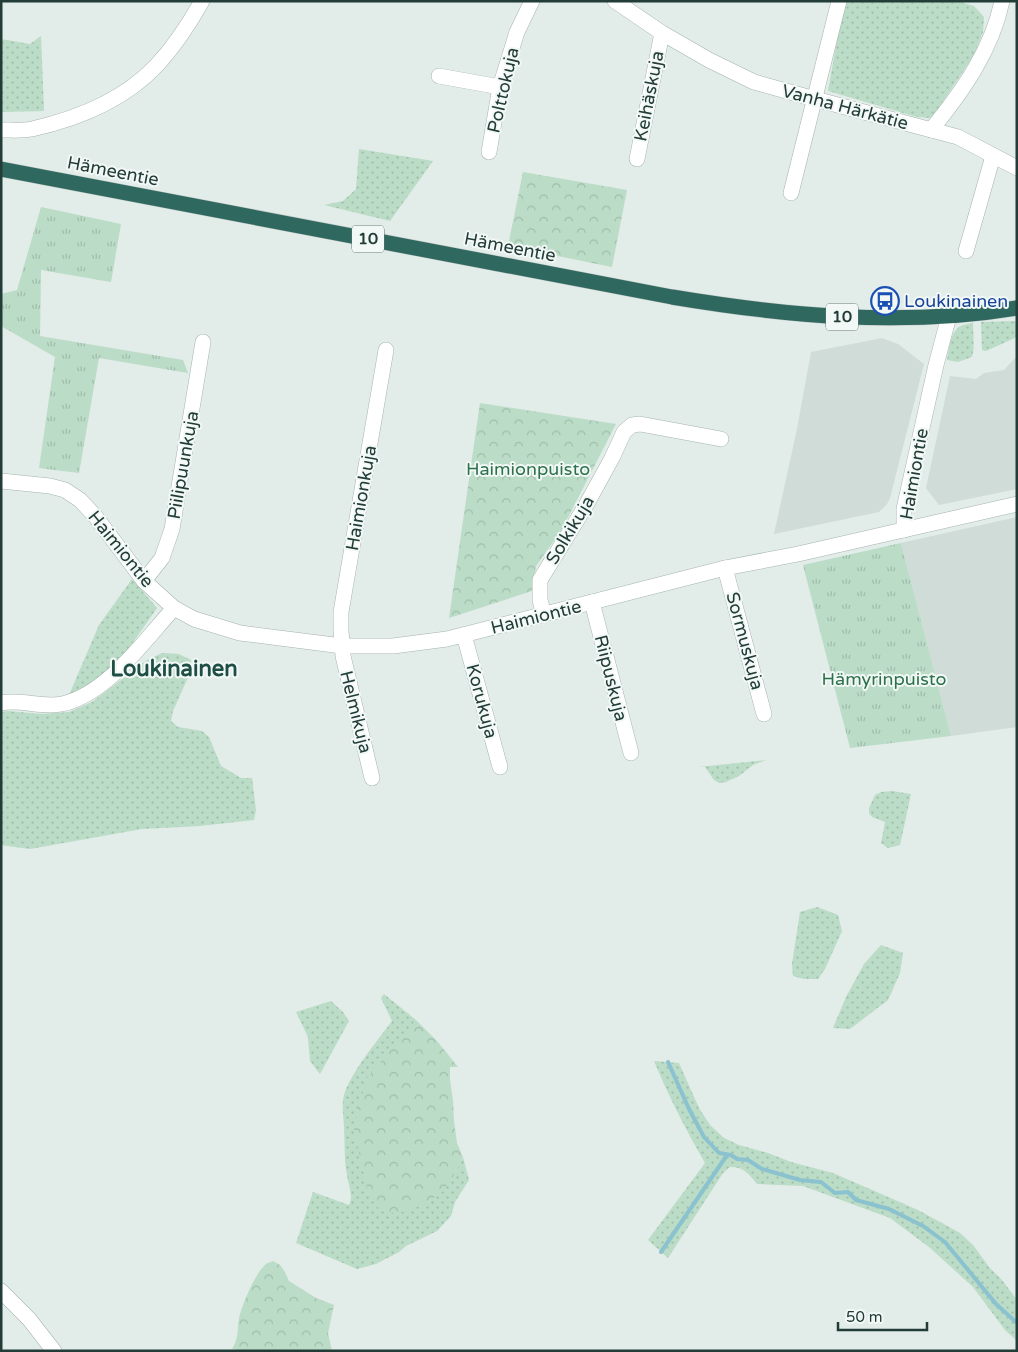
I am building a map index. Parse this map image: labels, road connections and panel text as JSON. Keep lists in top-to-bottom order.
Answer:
{
  "streets": {
    "highway": ["Hämeentie", "10"],
    "street": [
      "Polttokuja",
      "Keihäskuja",
      "Vanha Härkätie",
      "Piilipuunkuja",
      "Haimiontie",
      "Haimionkuja",
      "Solkikuja",
      "Sormuskuja",
      "Riipuskuja",
      "Korukuja",
      "Helmikuja"
    ]
  },
  "crossings": [
    ["Keihäskuja", "Vanha Härkätie"],
    ["Hämeentie", "Haimiontie"],
    ["Piilipuunkuja", "Haimiontie"],
    ["Haimiontie", "Haimionkuja"],
    ["Haimiontie", "Solkikuja"],
    ["Haimiontie", "Sormuskuja"],
    ["Haimiontie", "Riipuskuja"],
    ["Haimiontie", "Korukuja"],
    ["Haimiontie", "Helmikuja"],
    ["Haimionkuja", "Helmikuja"]
  ],
  "districts": ["Loukinainen"],
  "parks": ["Haimionpuisto", "Hämyrinpuisto"],
  "places": {
    "bus stop": ["Loukinainen"]
  },
  "scale_bar": "50 m"
}
